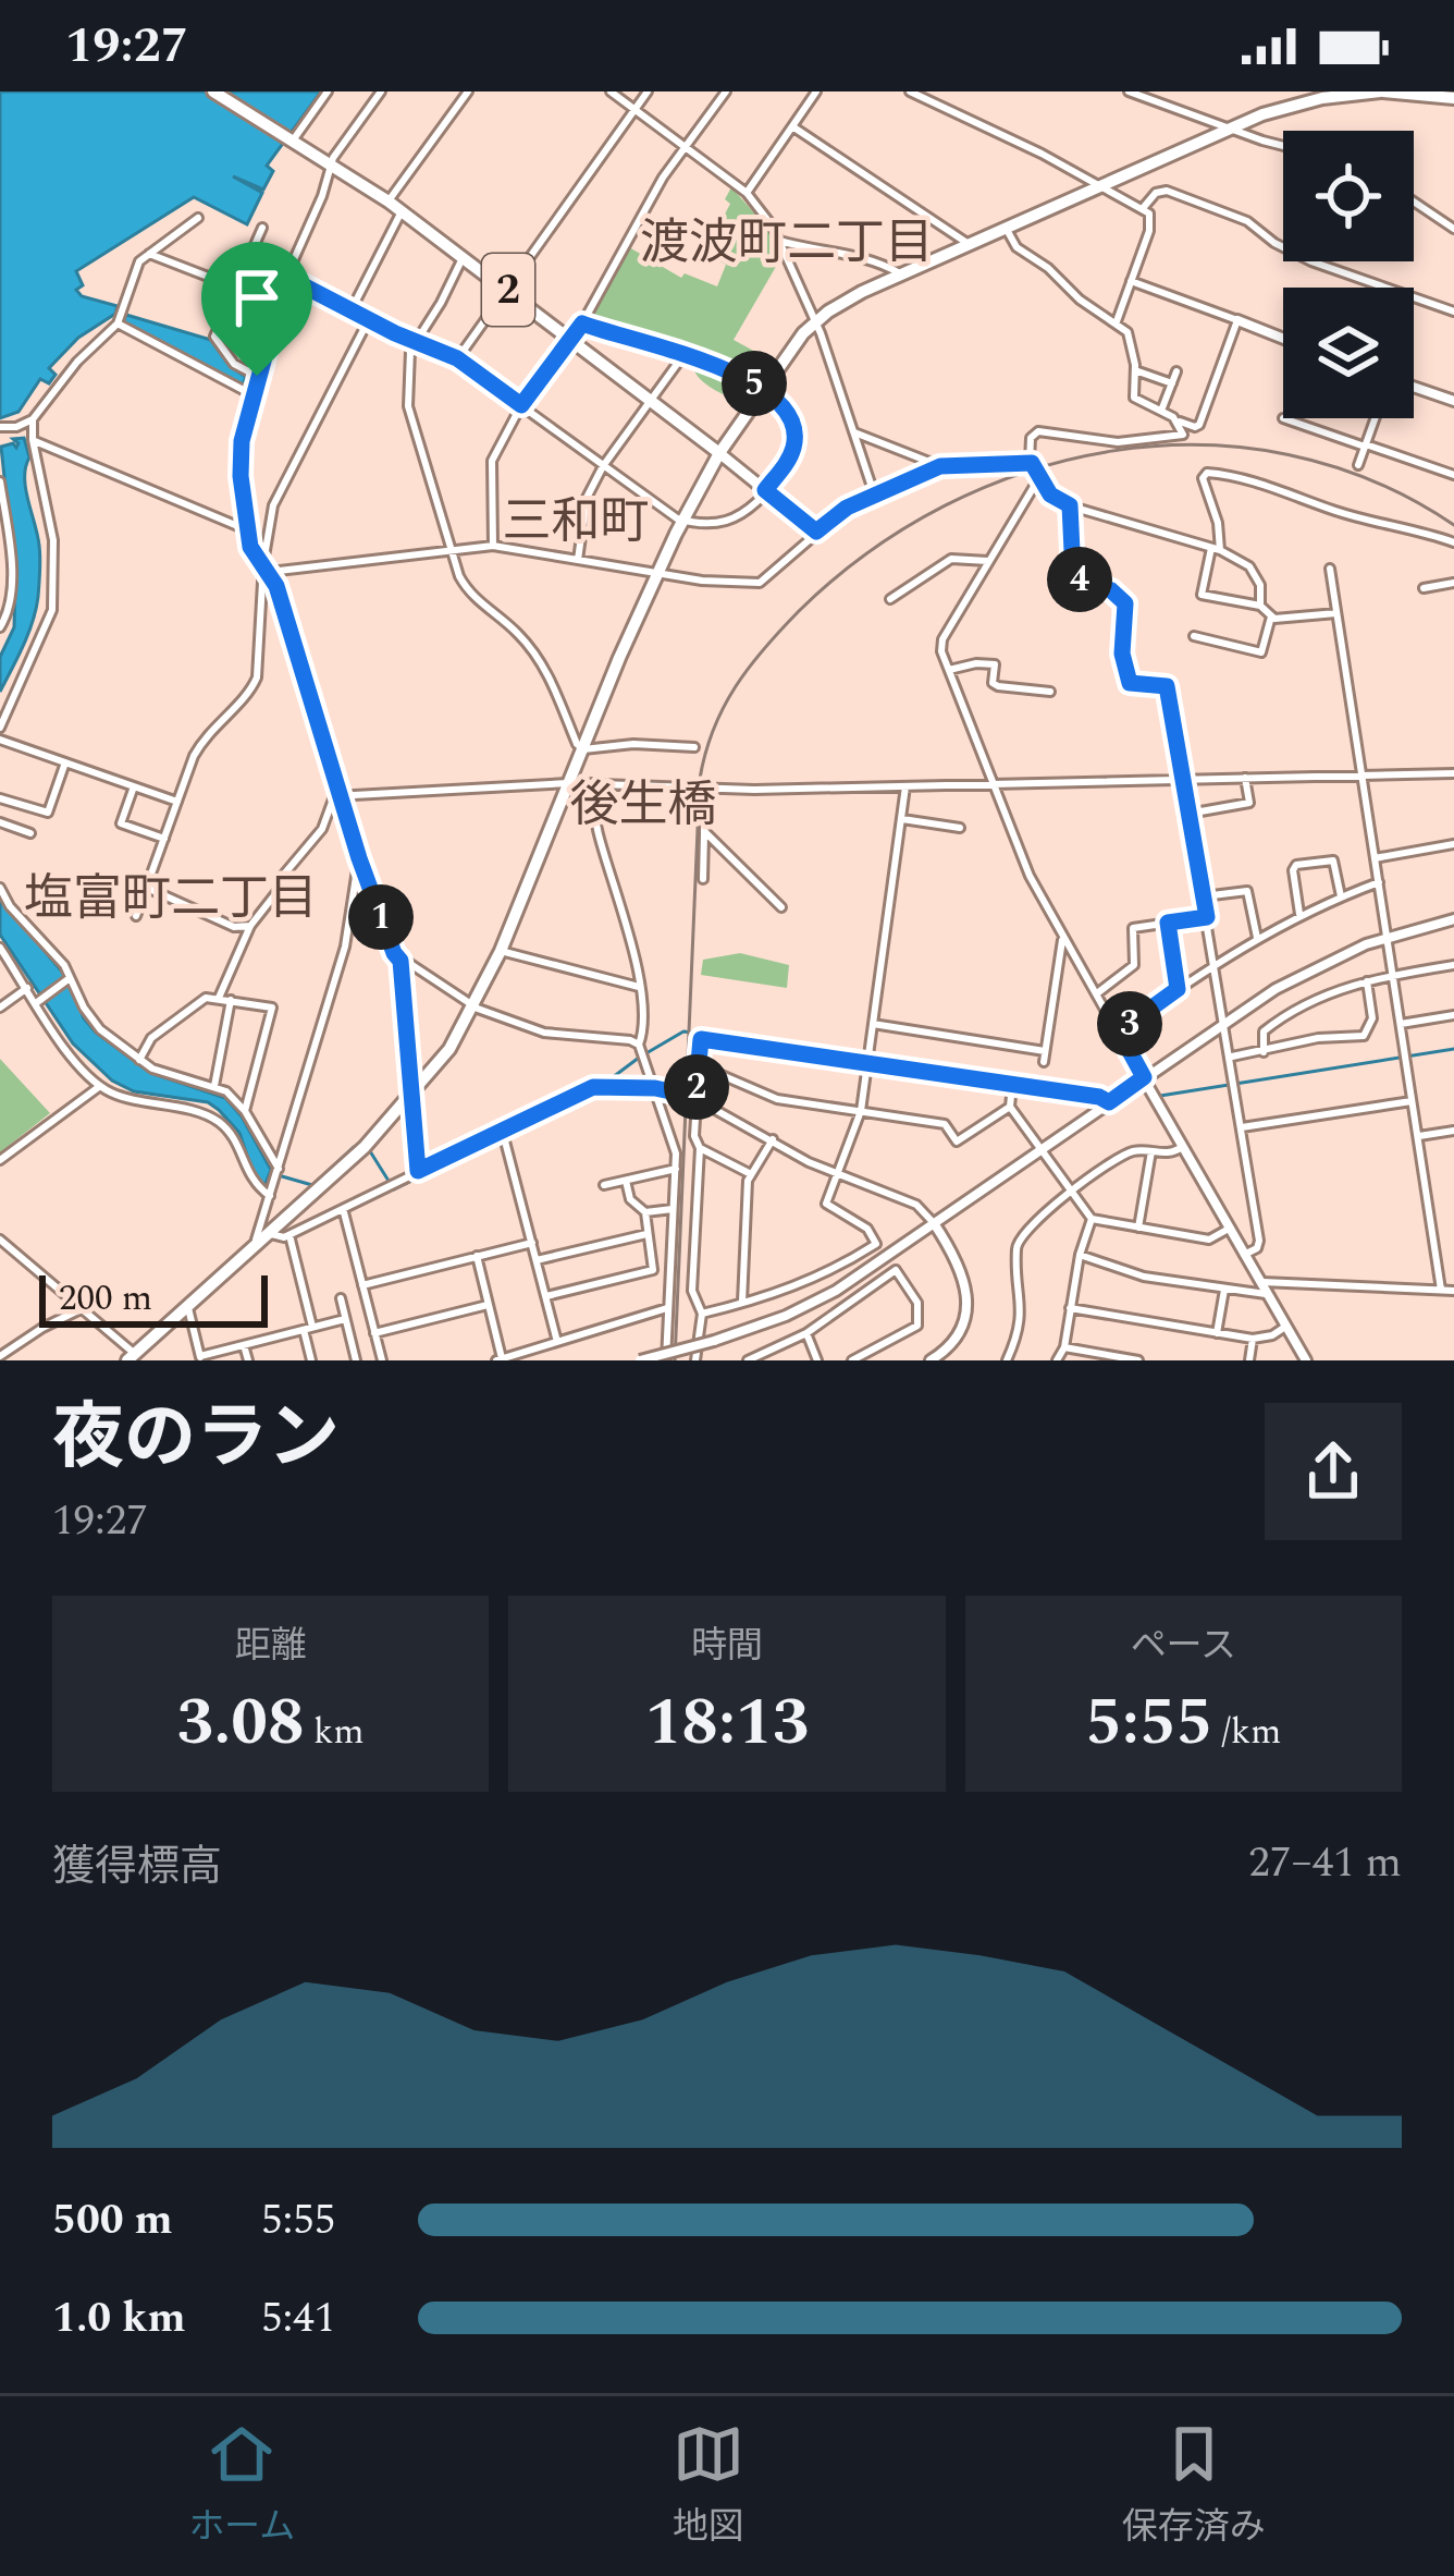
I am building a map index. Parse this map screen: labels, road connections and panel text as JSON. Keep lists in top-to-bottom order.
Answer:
{
  "streets": {
    "main road": ["2"]
  },
  "districts": [
    "渡波町二丁目",
    "三和町",
    "後生橋",
    "塩富町二丁目"
  ],
  "scale_bar": "200 m",
  "page": {
    "status": "19:27",
    "pins": [
      "5",
      "4",
      "1",
      "3",
      "2"
    ],
    "scale": "200 m",
    "heading": ["夜のラン", "19:27"],
    "stats": [
      ["距離", "3.08 km"],
      ["時間", "18:13"],
      ["ペース", "5:55 /km"]
    ],
    "chart": ["獲得標高", "27–41 m"],
    "list": [
      {
        "name": "500 m",
        "note": "5:55"
      },
      {
        "name": "1.0 km",
        "note": "5:41"
      }
    ],
    "tabs": ["ホーム", "地図", "保存済み"]
  }
}
